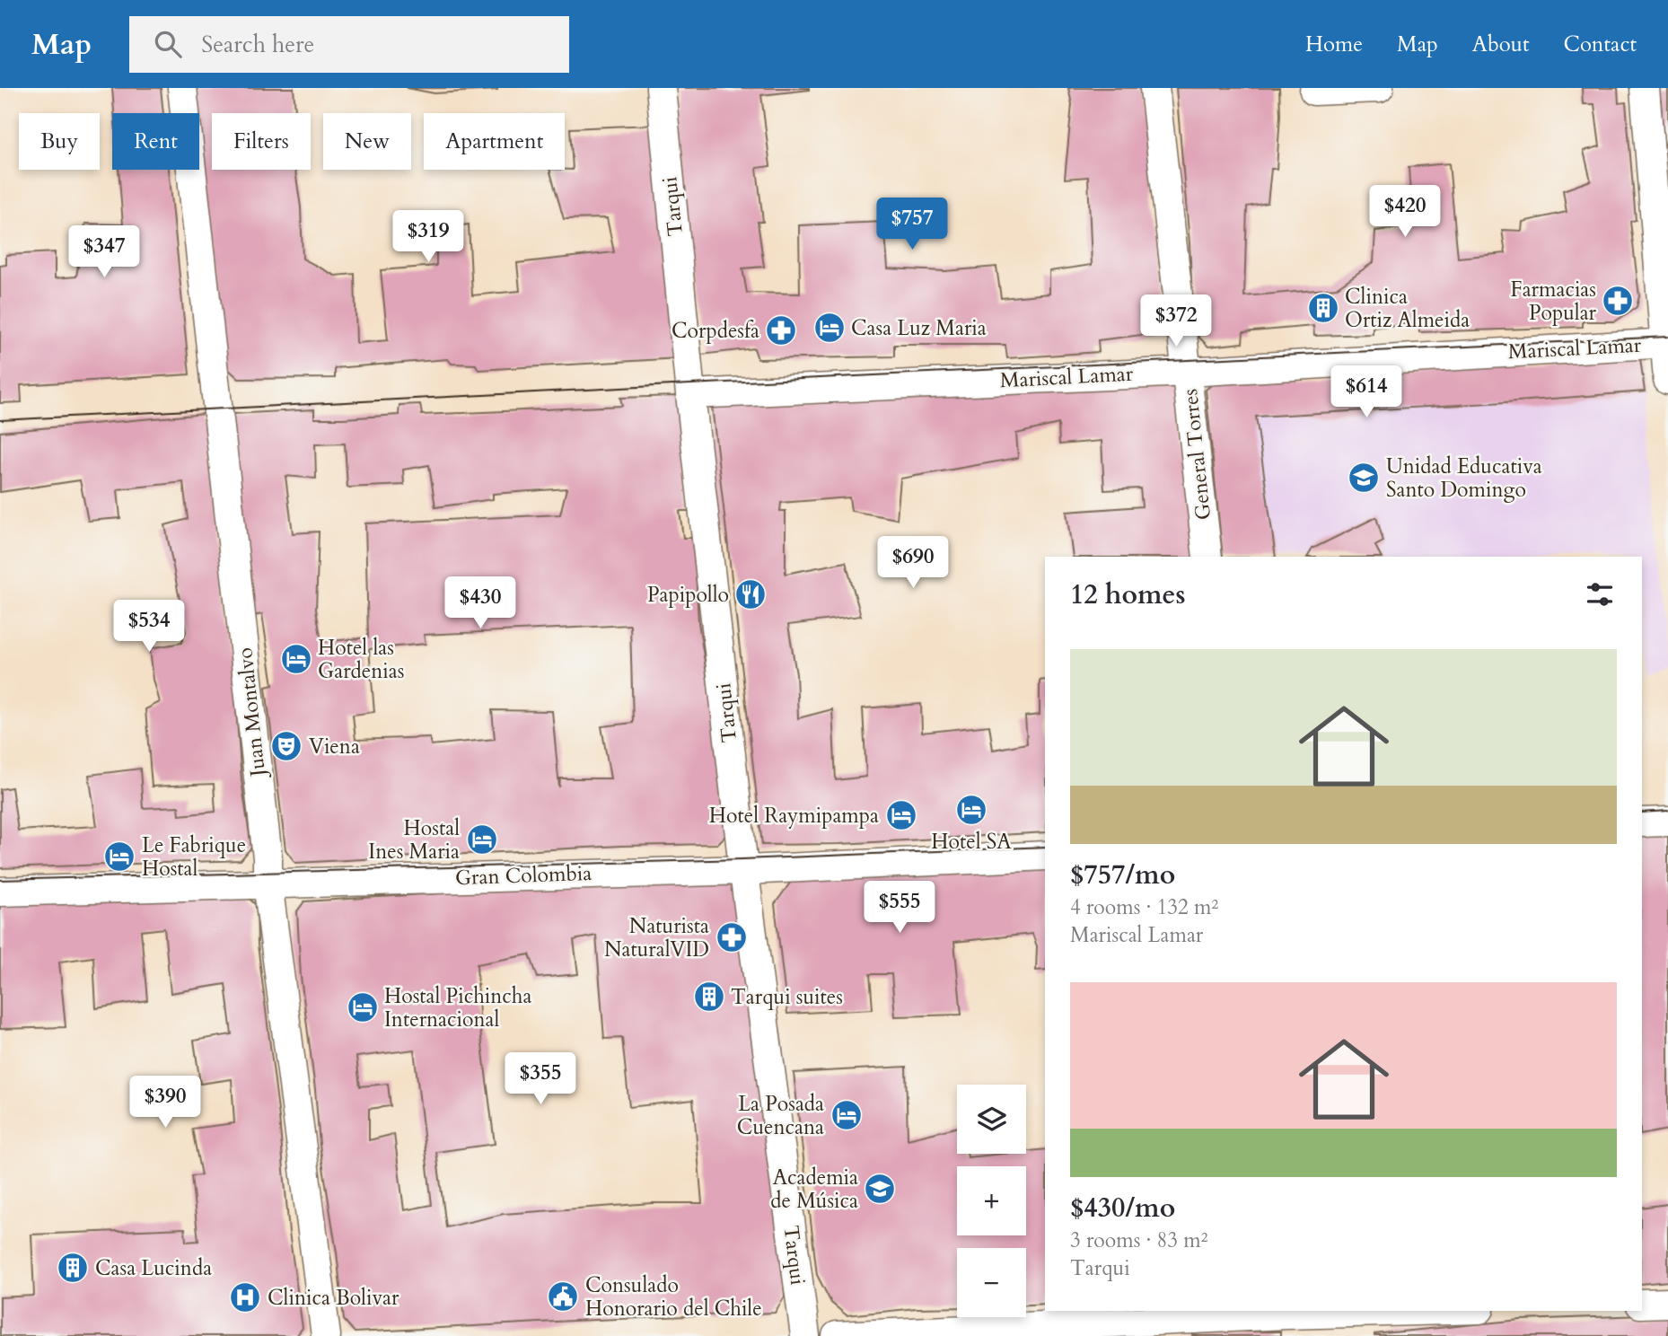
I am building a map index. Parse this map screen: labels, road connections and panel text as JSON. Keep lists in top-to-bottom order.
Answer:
{
  "streets": {
    "street": [
      "Tarqui",
      "Mariscal Lamar",
      "General Torres",
      "Juan Montalvo",
      "Gran Colombia"
    ]
  },
  "crossings": [
    ["Tarqui", "Mariscal Lamar"],
    ["Tarqui", "Gran Colombia"],
    ["Mariscal Lamar", "General Torres"],
    ["Juan Montalvo", "Gran Colombia"]
  ],
  "places": {
    "pharmacy": ["Farmacias Popular", "Corpdesfa", "Naturista NaturalVID"],
    "building": ["Clinica Ortiz Almeida", "Tarqui suites", "Casa Lucinda"],
    "hotel": [
      "Casa Luz Maria",
      "Hotel las Gardenias",
      "Hotel SA",
      "Hotel Raymipampa",
      "Hostal Ines Maria",
      "Le Fabrique Hostal",
      "Hostal Pichincha Internacional",
      "La Posada Cuencana"
    ],
    "school or university": ["Unidad Educativa Santo Domingo", "Academia de Música"],
    "restaurant": ["Papipollo"],
    "theatre": ["Viena"],
    "public building": ["Consulado Honorario del Chile"],
    "hospital": ["Clinica Bolivar"]
  },
  "page": {
    "header": "Map",
    "search": "Search here",
    "nav": [
      "Home",
      "Map",
      "About",
      "Contact"
    ],
    "chip": [
      "Buy",
      "Rent",
      "Filters",
      "New",
      "Apartment"
    ],
    "price": [
      "$420",
      "$757",
      "$319",
      "$347",
      "$372",
      "$614",
      "$690",
      "$430",
      "$534",
      "$555",
      "$355",
      "$390"
    ],
    "heading": "12 homes",
    "list": [
      {
        "name": "$757/mo",
        "note": "4 rooms · 132 m² · Mariscal Lamar"
      },
      {
        "name": "$430/mo",
        "note": "3 rooms · 83 m² · Tarqui"
      }
    ],
    "map_buttons": ["+", "−"]
  }
}
